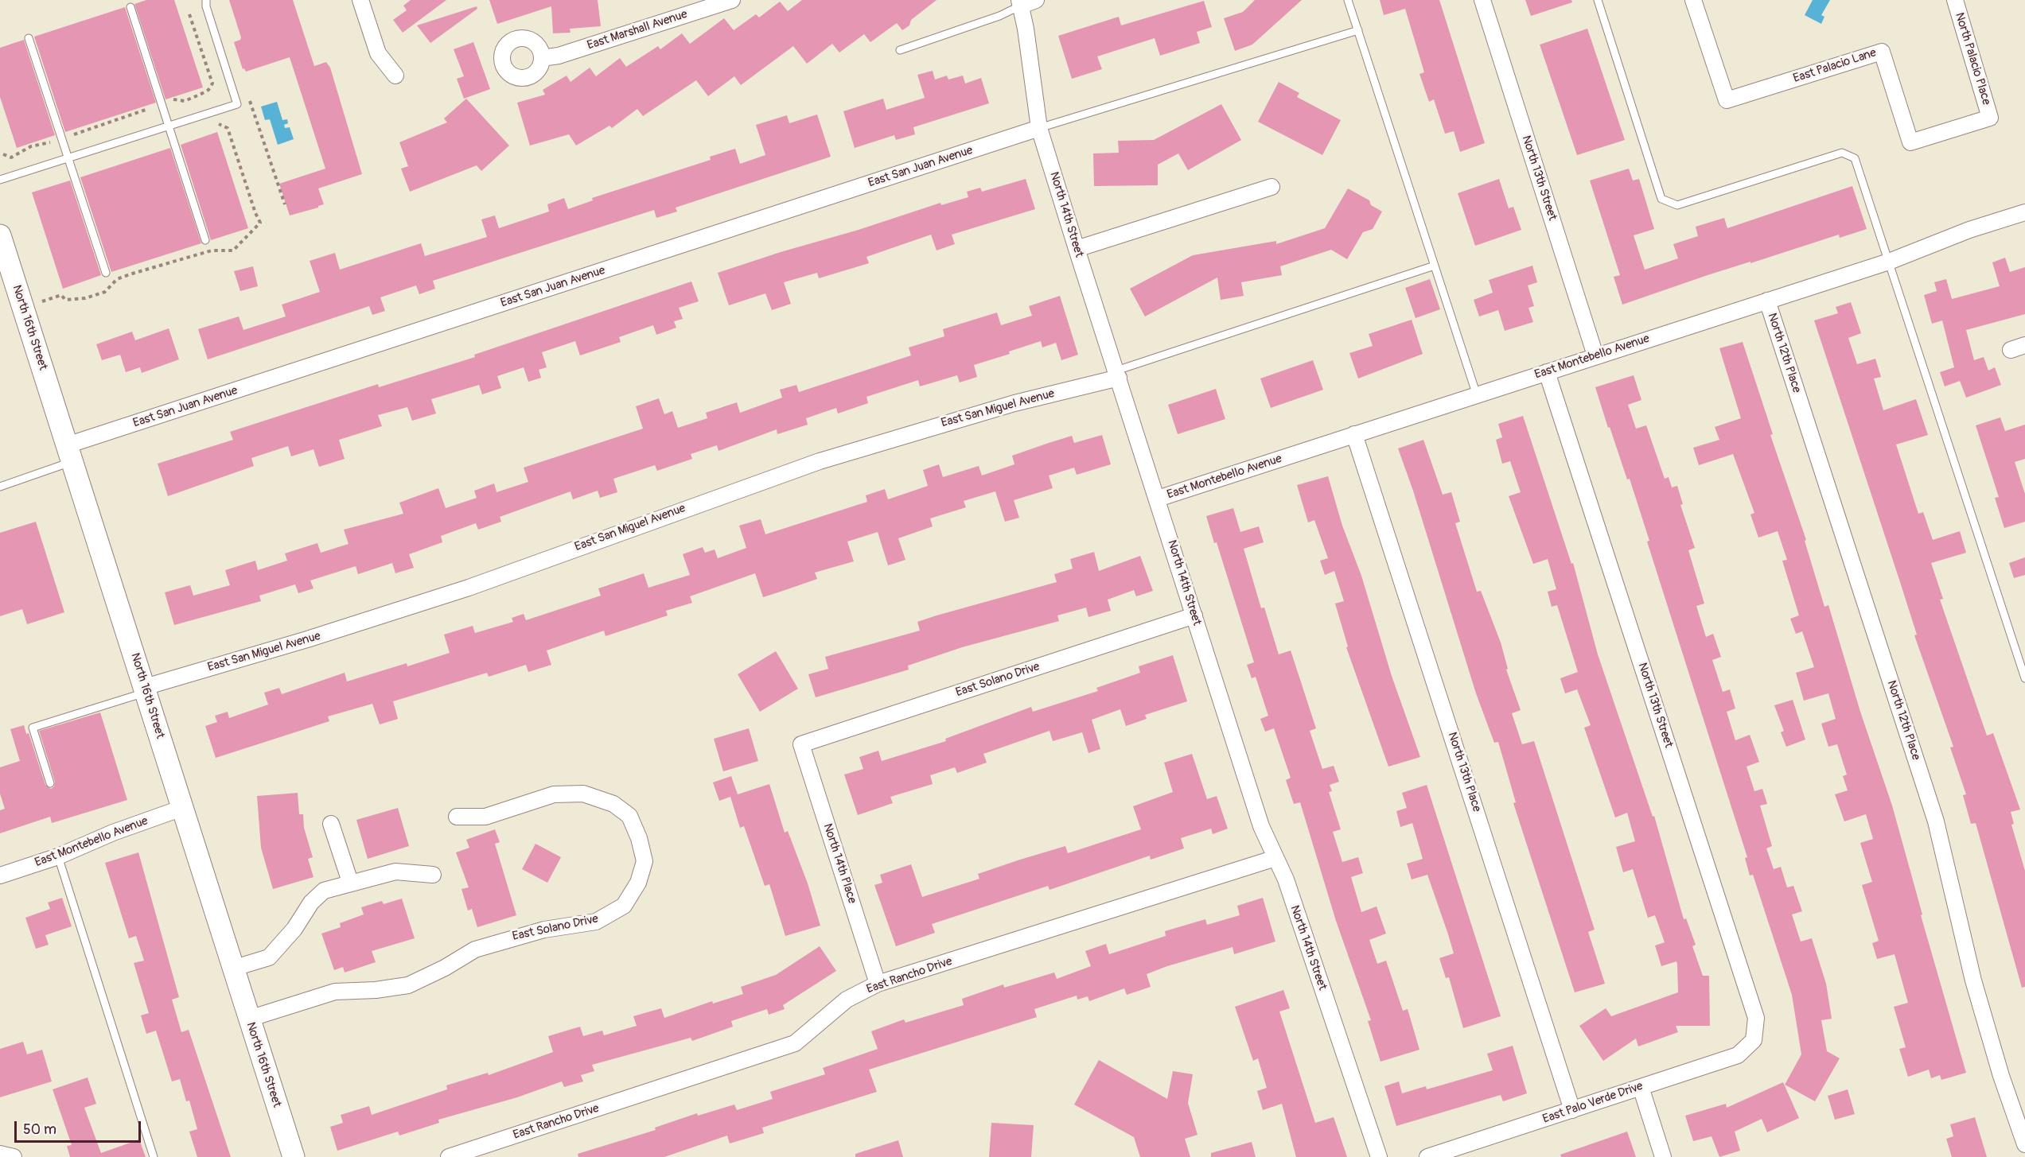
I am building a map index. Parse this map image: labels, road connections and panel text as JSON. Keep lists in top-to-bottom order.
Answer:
{
  "streets": {
    "main road": ["North 16th Street"],
    "street": [
      "East Marshall Avenue",
      "North Palacio Place",
      "East Palacio Lane",
      "East San Juan Avenue",
      "North 13th Street",
      "North 14th Street",
      "North 12th Place",
      "East Montebello Avenue",
      "East San Miguel Avenue",
      "East Solano Drive",
      "North 13th Place",
      "North 14th Place",
      "East Rancho Drive",
      "East Palo Verde Drive"
    ]
  },
  "crossings": [
    ["North Palacio Place", "East Palacio Lane"],
    ["East San Juan Avenue", "North 14th Street"],
    ["East San Juan Avenue", "North 16th Street"],
    ["North 13th Street", "East Montebello Avenue"],
    ["North 13th Street", "East Palo Verde Drive"],
    ["North 14th Street", "East Montebello Avenue"],
    ["North 14th Street", "East San Miguel Avenue"],
    ["North 14th Street", "East Solano Drive"],
    ["North 14th Street", "East Rancho Drive"],
    ["North 16th Street", "East Montebello Avenue"],
    ["North 16th Street", "East San Miguel Avenue"],
    ["North 16th Street", "East Solano Drive"],
    ["North 12th Place", "East Montebello Avenue"],
    ["East Montebello Avenue", "North 13th Place"],
    ["East Solano Drive", "North 14th Place"],
    ["North 13th Place", "East Palo Verde Drive"],
    ["North 14th Place", "East Rancho Drive"]
  ],
  "scale_bar": "50 m"
}
